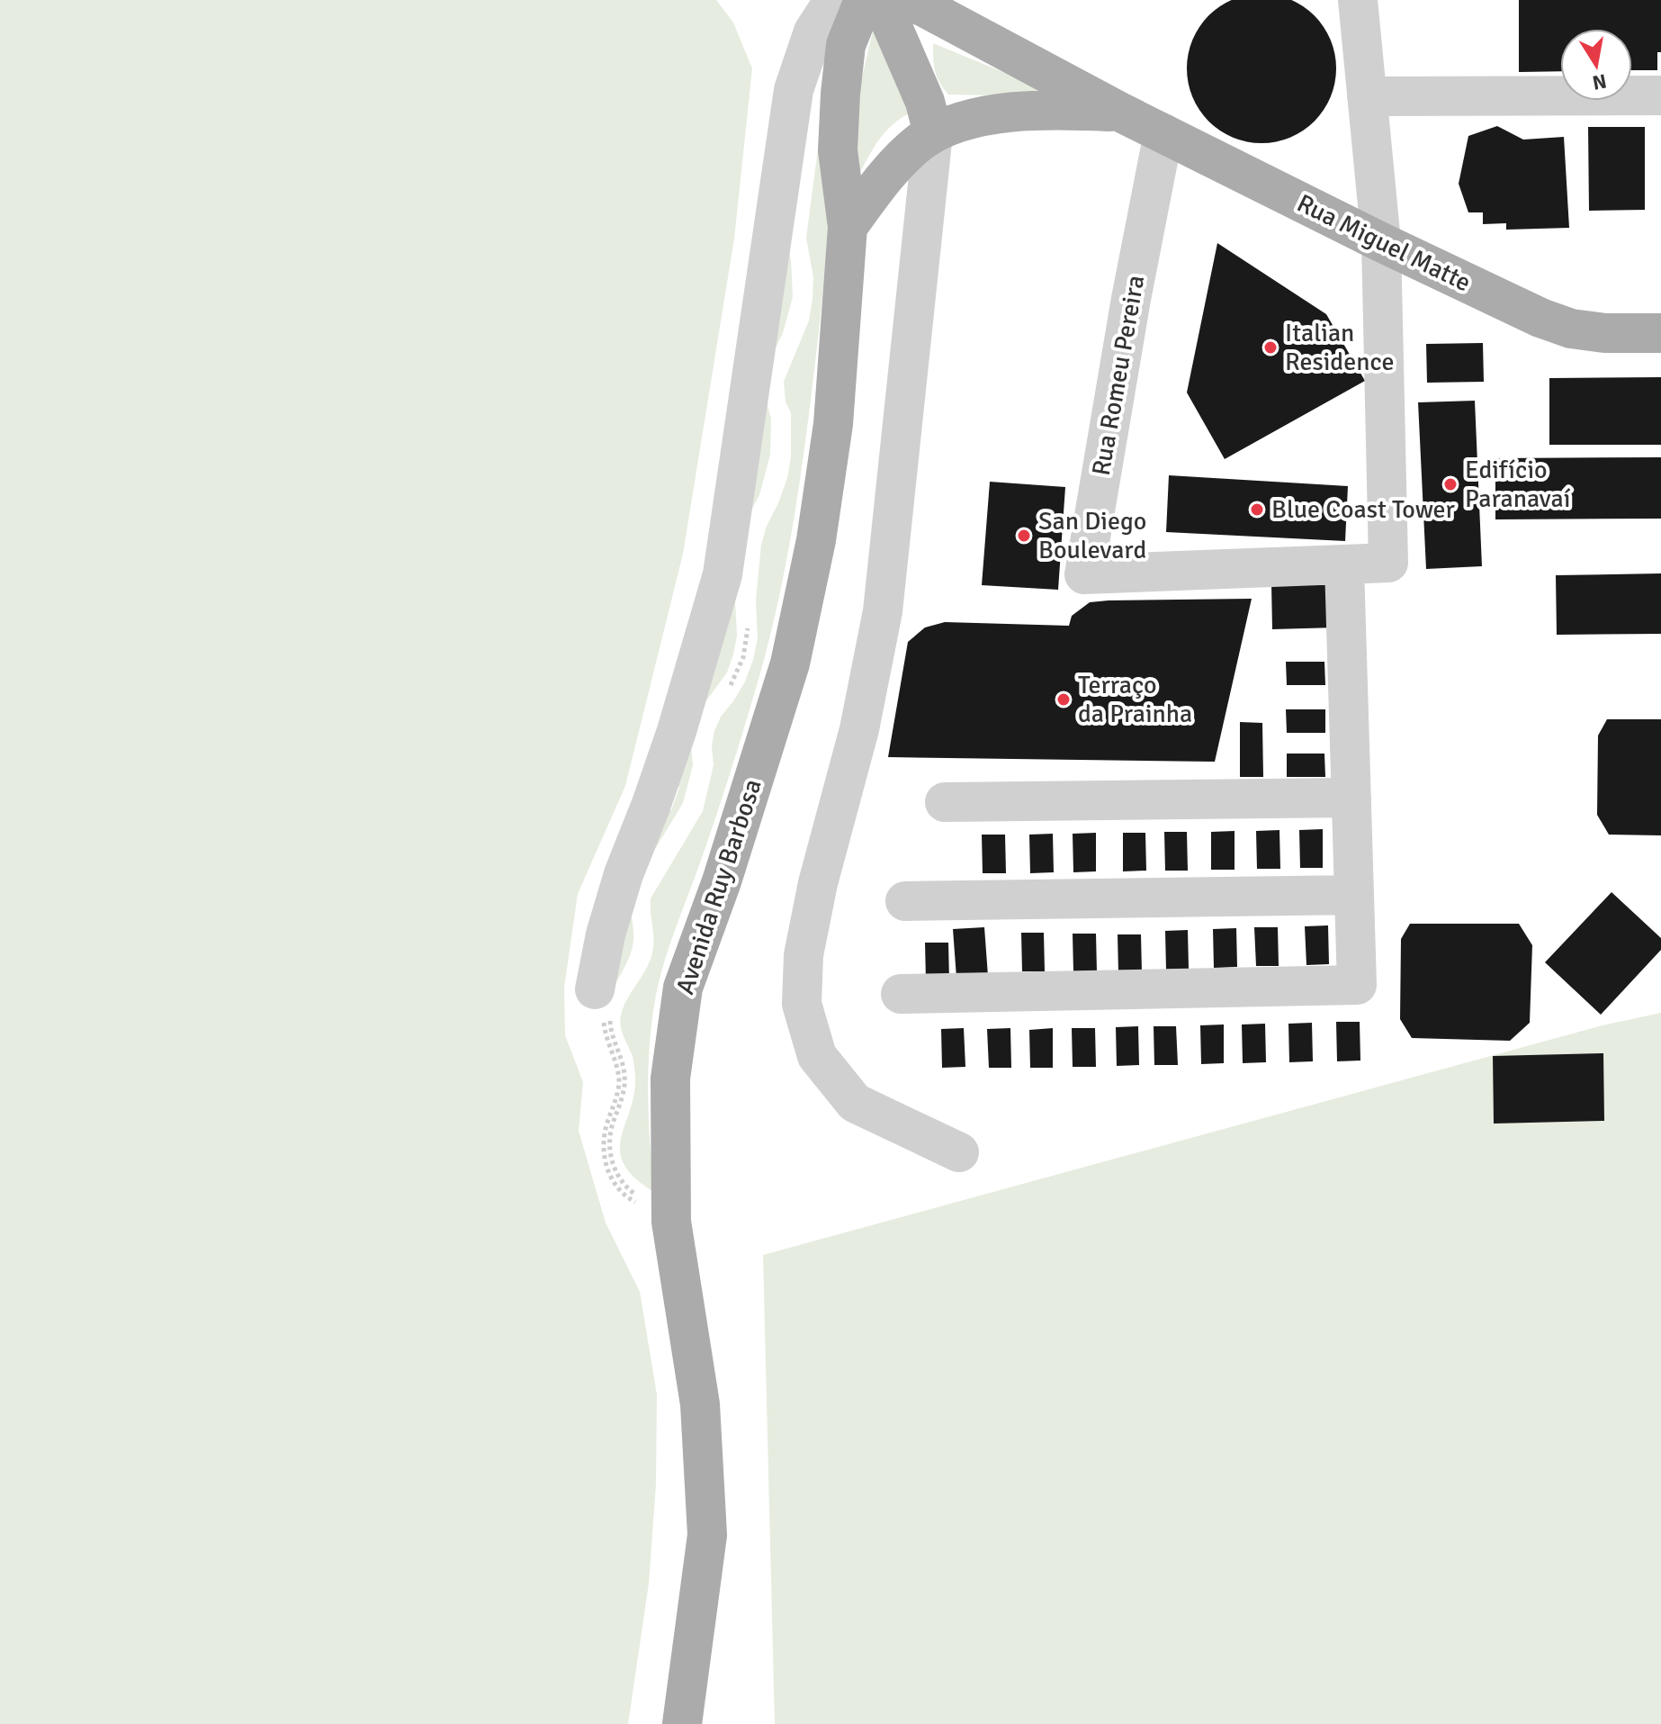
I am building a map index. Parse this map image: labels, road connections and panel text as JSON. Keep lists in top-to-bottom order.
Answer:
{
  "streets": {
    "main road": ["Rua Miguel Matte", "Avenida Ruy Barbosa"],
    "street": ["Rua Romeu Pereira"]
  },
  "crossings": [
    ["Rua Miguel Matte", "Rua Romeu Pereira"]
  ],
  "places": [
    "Italian Residence",
    "Edifício Paranavaí",
    "Blue Coast Tower",
    "San Diego Boulevard",
    "Terraço da Prainha"
  ],
  "north": "bottom"
}
